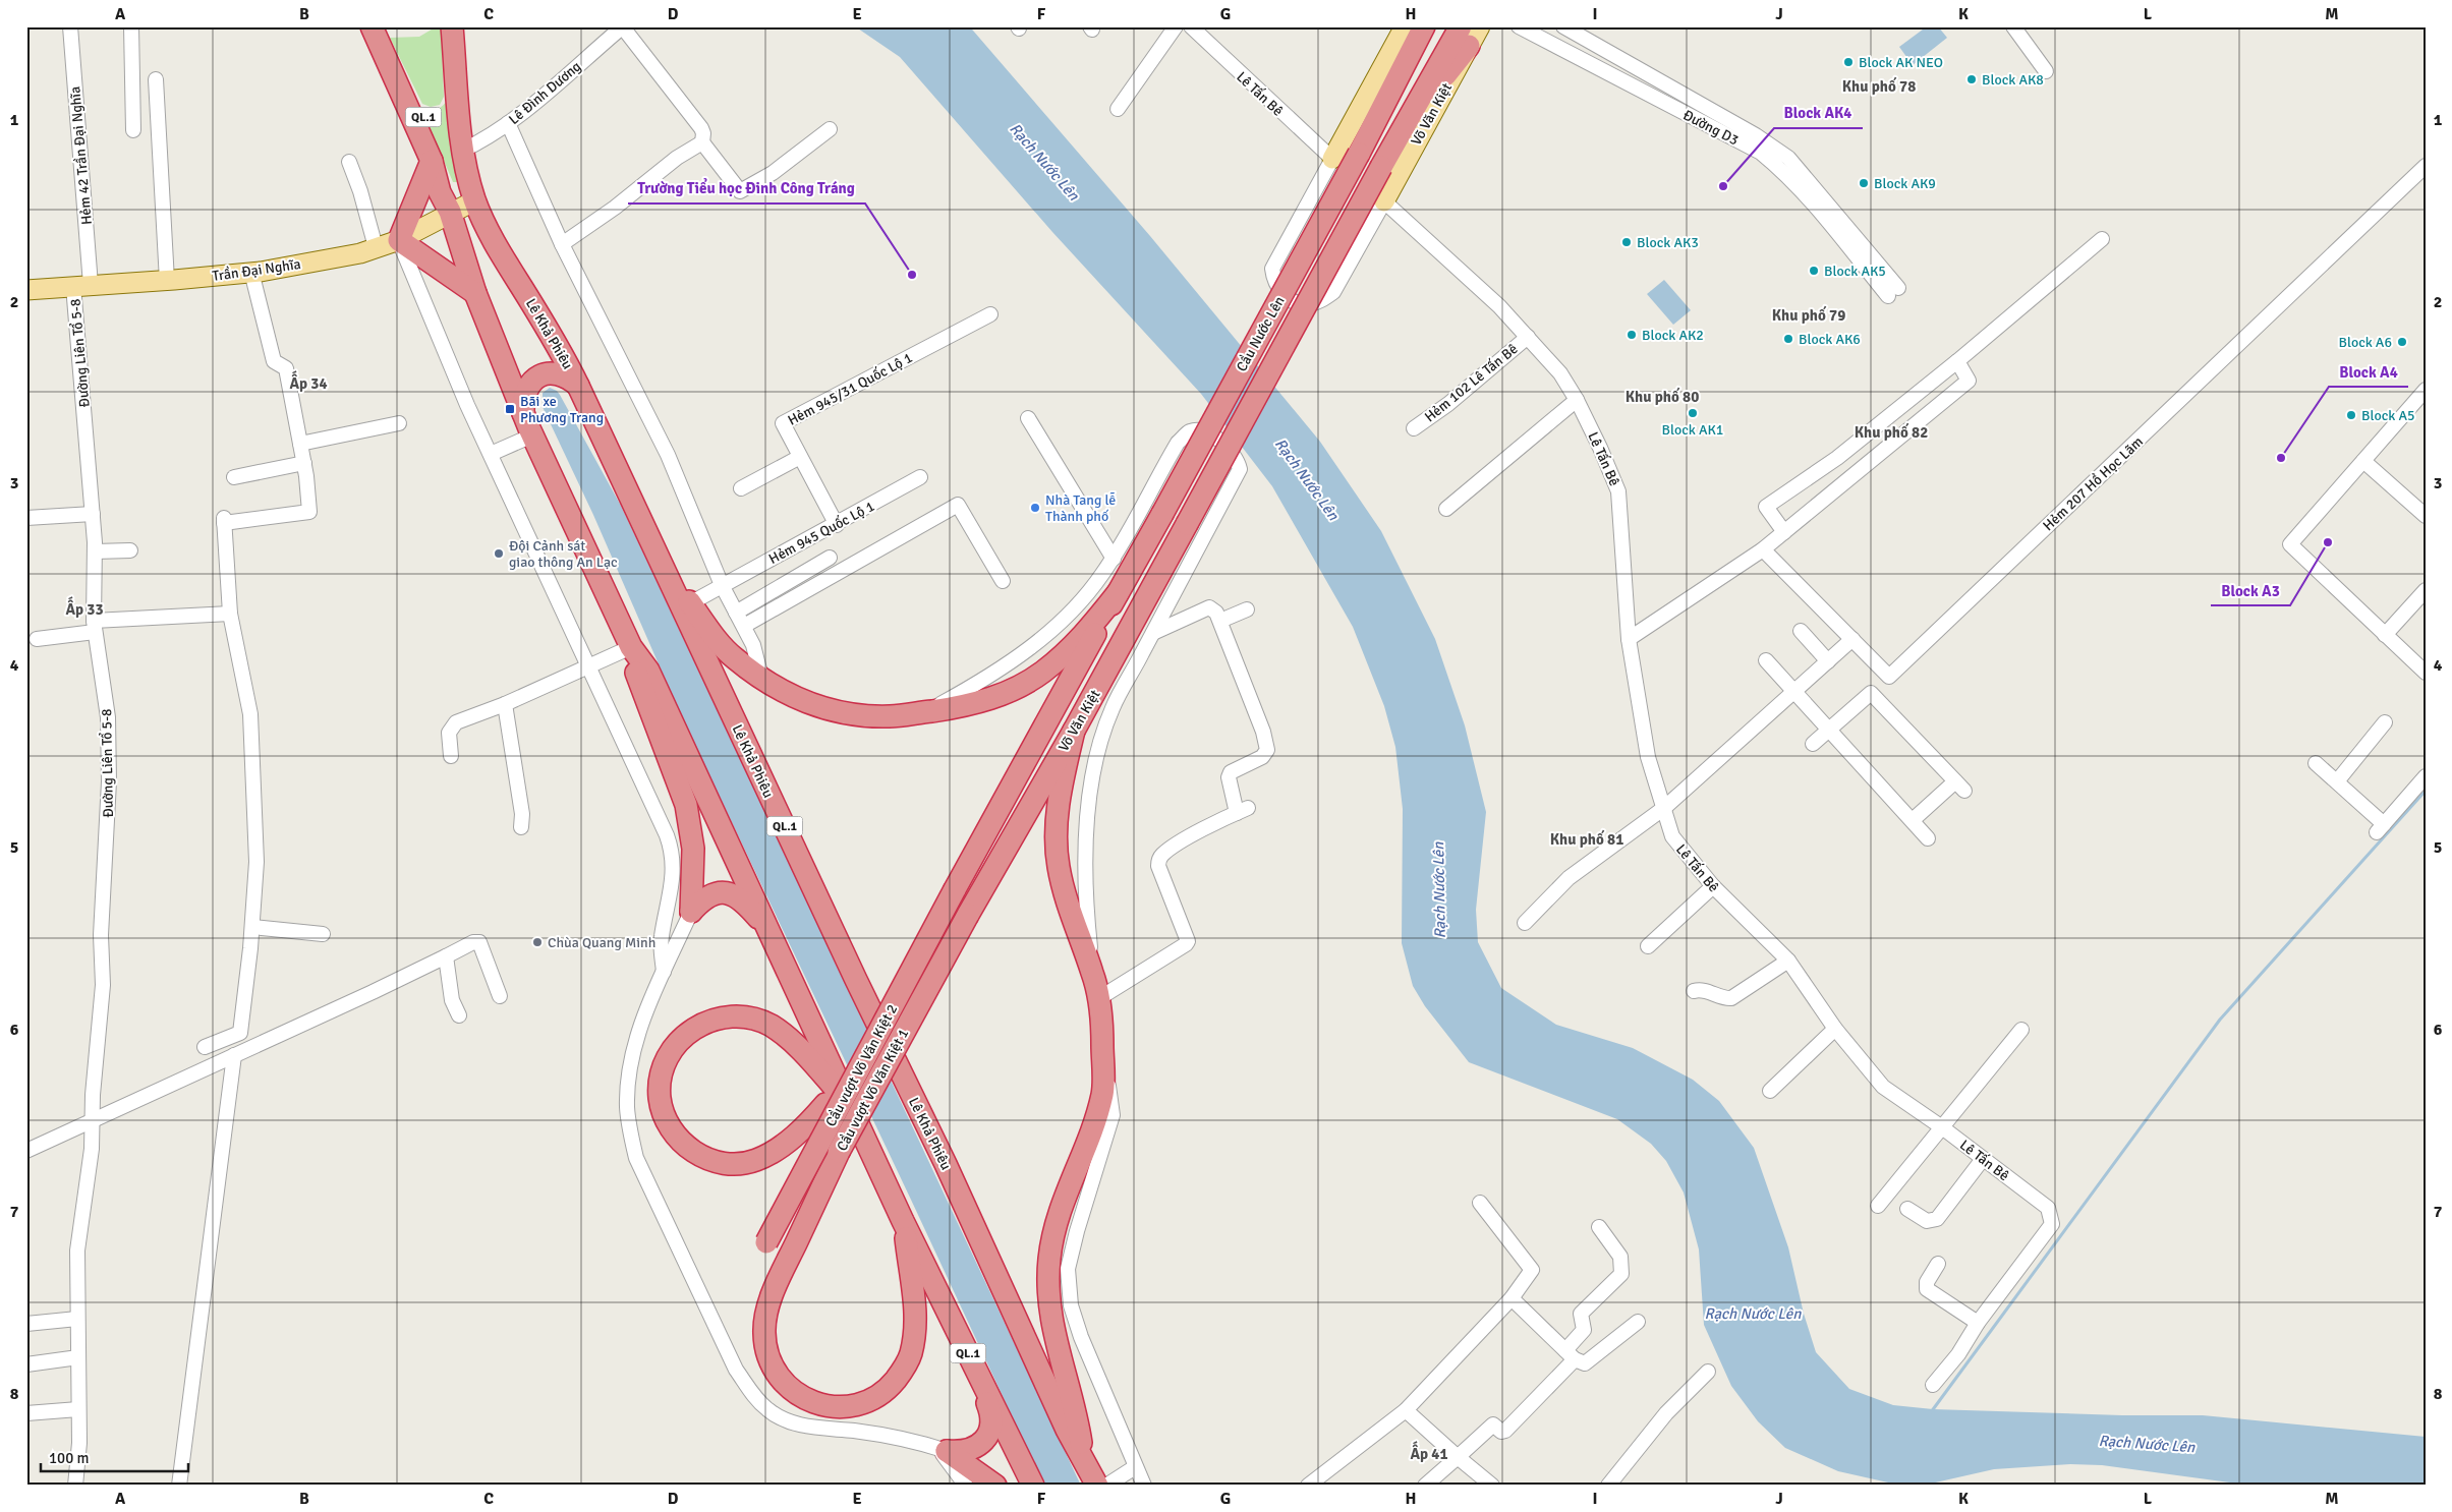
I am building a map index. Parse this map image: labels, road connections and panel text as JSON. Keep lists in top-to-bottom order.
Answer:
{
  "streets": {
    "highway": [
      "Võ Văn Kiệt",
      "QL.1",
      "Lê Khả Phiêu",
      "Cầu Nước Lên",
      "Cầu vượt Võ Văn Kiệt 2",
      "Cầu vượt Võ Văn Kiệt 1"
    ],
    "main road": ["Trần Đại Nghĩa"],
    "street": [
      "Lê Đình Dương",
      "Lê Tấn Bê",
      "Đường D3",
      "Hẻm 42 Trần Đại Nghĩa",
      "Đường Liên Tổ 5-8",
      "Hẻm 102 Lê Tấn Bê",
      "Hẻm 945/31 Quốc Lộ 1",
      "Hẻm 207 Hồ Học Lãm",
      "Hẻm 945 Quốc Lộ 1"
    ]
  },
  "crossings": [
    ["Lê Đình Dương", "Lê Khả Phiêu"],
    ["Lê Tấn Bê", "Võ Văn Kiệt"],
    ["Lê Tấn Bê", "Hẻm 102 Lê Tấn Bê"],
    ["Võ Văn Kiệt", "Cầu Nước Lên"],
    ["Võ Văn Kiệt", "Cầu vượt Võ Văn Kiệt 2"],
    ["Võ Văn Kiệt", "Cầu vượt Võ Văn Kiệt 1"],
    ["QL.1", "Trần Đại Nghĩa"],
    ["QL.1", "Cầu vượt Võ Văn Kiệt 1"],
    ["Hẻm 42 Trần Đại Nghĩa", "Trần Đại Nghĩa"],
    ["Hẻm 42 Trần Đại Nghĩa", "Đường Liên Tổ 5-8"],
    ["Trần Đại Nghĩa", "Lê Khả Phiêu"],
    ["Trần Đại Nghĩa", "Đường Liên Tổ 5-8"],
    ["Hẻm 945/31 Quốc Lộ 1", "Hẻm 945 Quốc Lộ 1"]
  ],
  "districts": [
    "Khu phố 78",
    "Khu phố 79",
    "Ấp 34",
    "Khu phố 80",
    "Khu phố 82",
    "Ấp 33",
    "Khu phố 81",
    "Ấp 41"
  ],
  "water": ["Rạch Nước Lên"],
  "places": {
    "other": [
      "Block AK NEO",
      "Block AK8",
      "Block AK9",
      "Block AK4",
      "Block AK3",
      "Block AK5",
      "Trường Tiểu học Đinh Công Tráng",
      "Block AK2",
      "Block AK6",
      "Block A6",
      "Block AK1",
      "Block A5",
      "Block A4",
      "Nhà Tang lễ Thành phố",
      "Block A3",
      "Đội Cảnh sát giao thông An Lạc",
      "Chùa Quang Minh"
    ],
    "transit": ["Bãi xe Phương Trang"]
  },
  "scale_bar": "100 m",
  "grid": {
    "columns": [
      "A",
      "B",
      "C",
      "D",
      "E",
      "F",
      "G",
      "H",
      "I",
      "J",
      "K",
      "L",
      "M"
    ],
    "rows": [
      "1",
      "2",
      "3",
      "4",
      "5",
      "6",
      "7",
      "8"
    ]
  }
}
